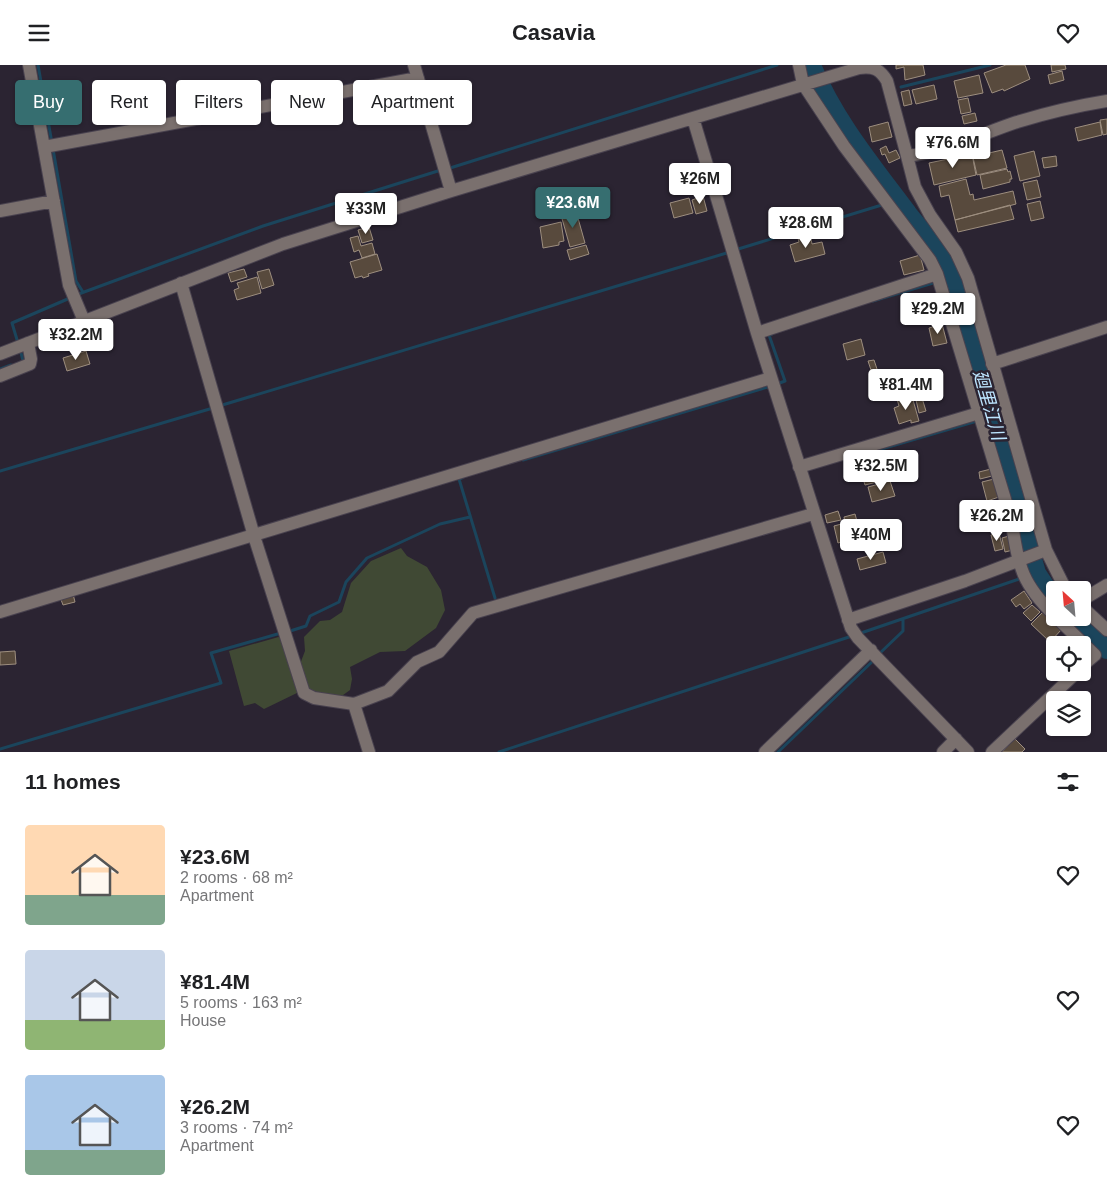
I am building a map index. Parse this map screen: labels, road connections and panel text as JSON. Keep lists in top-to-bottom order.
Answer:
{
  "water": ["廻里江川"],
  "north": "top left",
  "page": {
    "header": "Casavia",
    "chip": [
      "Buy",
      "Rent",
      "Filters",
      "New",
      "Apartment"
    ],
    "price": [
      "¥76.6M",
      "¥26M",
      "¥23.6M",
      "¥33M",
      "¥28.6M",
      "¥29.2M",
      "¥32.2M",
      "¥81.4M",
      "¥32.5M",
      "¥26.2M",
      "¥40M"
    ],
    "heading": "11 homes",
    "list": [
      {
        "name": "¥23.6M",
        "note": "2 rooms · 68 m² · Apartment"
      },
      {
        "name": "¥81.4M",
        "note": "5 rooms · 163 m² · House"
      },
      {
        "name": "¥26.2M",
        "note": "3 rooms · 74 m² · Apartment"
      }
    ]
  }
}
